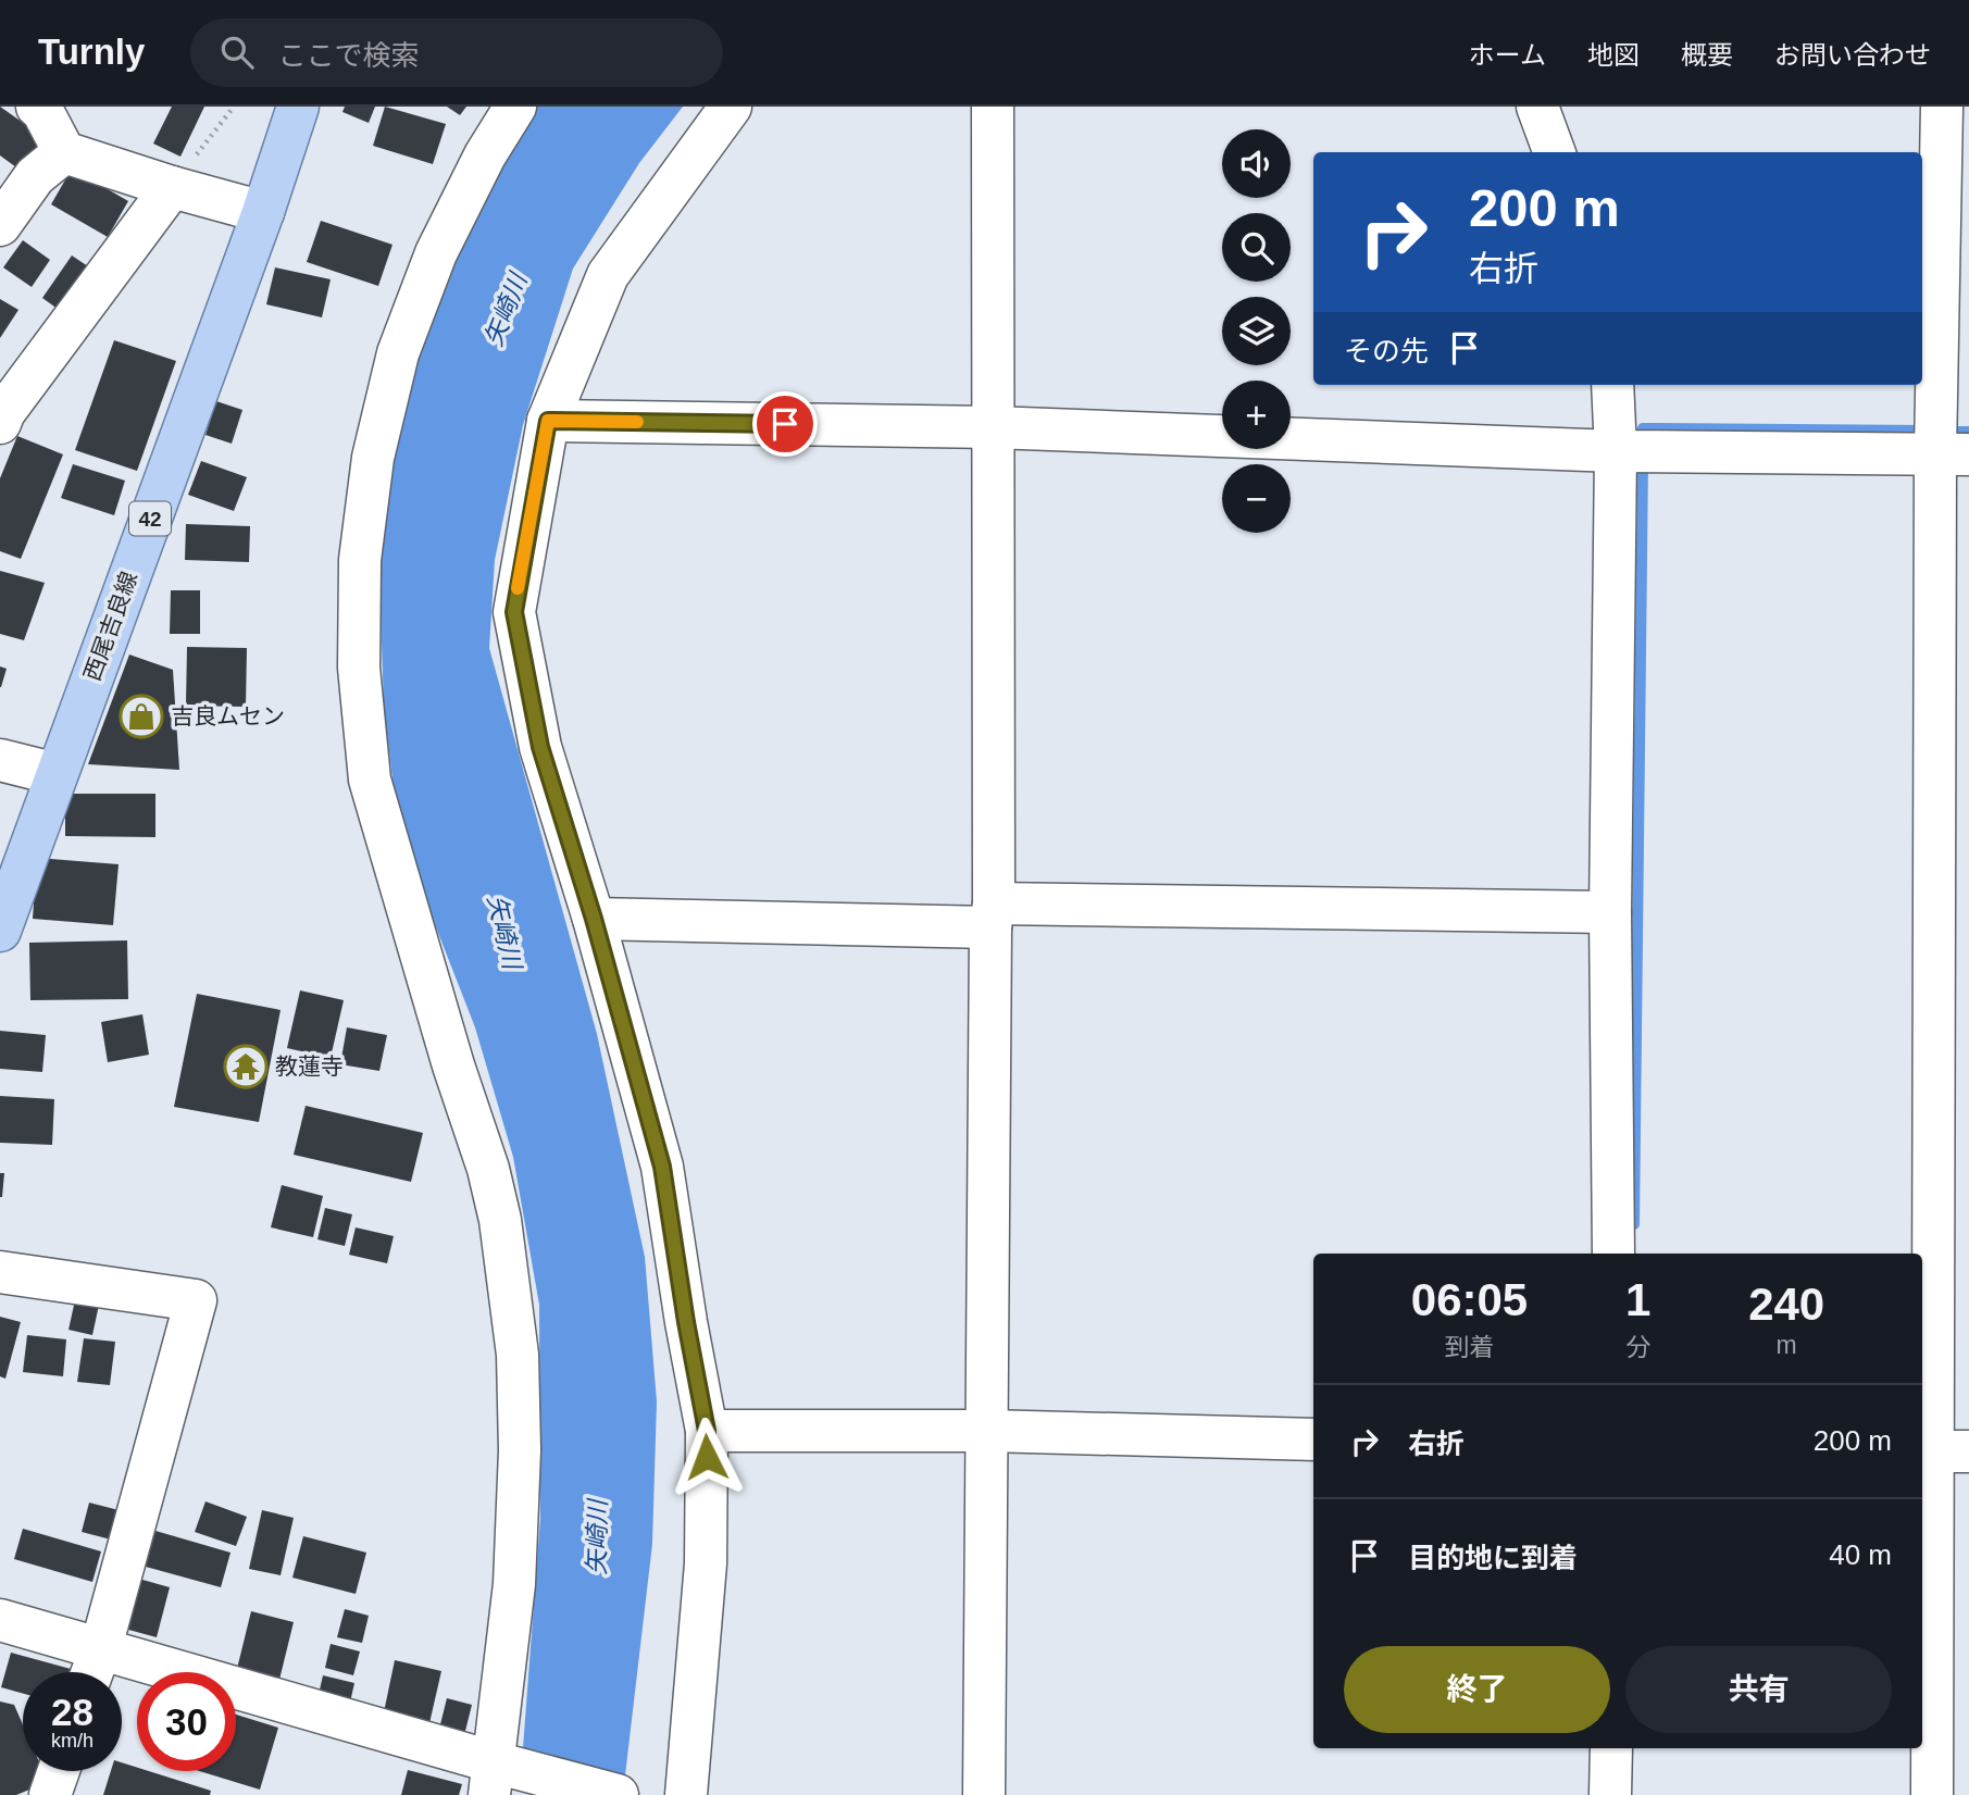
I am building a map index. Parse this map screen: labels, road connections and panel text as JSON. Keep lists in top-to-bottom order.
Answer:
{
  "streets": {
    "main road": ["42", "西尾吉良線"]
  },
  "water": ["矢崎川"],
  "places": {
    "shop": ["吉良ムセン"],
    "temple": ["教蓮寺"]
  },
  "page": {
    "header": "Turnly",
    "search": "ここで検索",
    "nav": [
      "ホーム",
      "地図",
      "概要",
      "お問い合わせ"
    ],
    "map_buttons": ["+", "−"],
    "turn": ["200 m", "右折"],
    "then": "その先",
    "eta": [
      "06:05",
      "到着",
      "1",
      "分",
      "240",
      "m"
    ],
    "list": [
      {
        "name": "右折",
        "value": "200 m"
      },
      {
        "name": "目的地に到着",
        "value": "40 m"
      }
    ],
    "buttons": ["終了", "共有"],
    "speed": "28 km/h",
    "limit": "30"
  }
}
